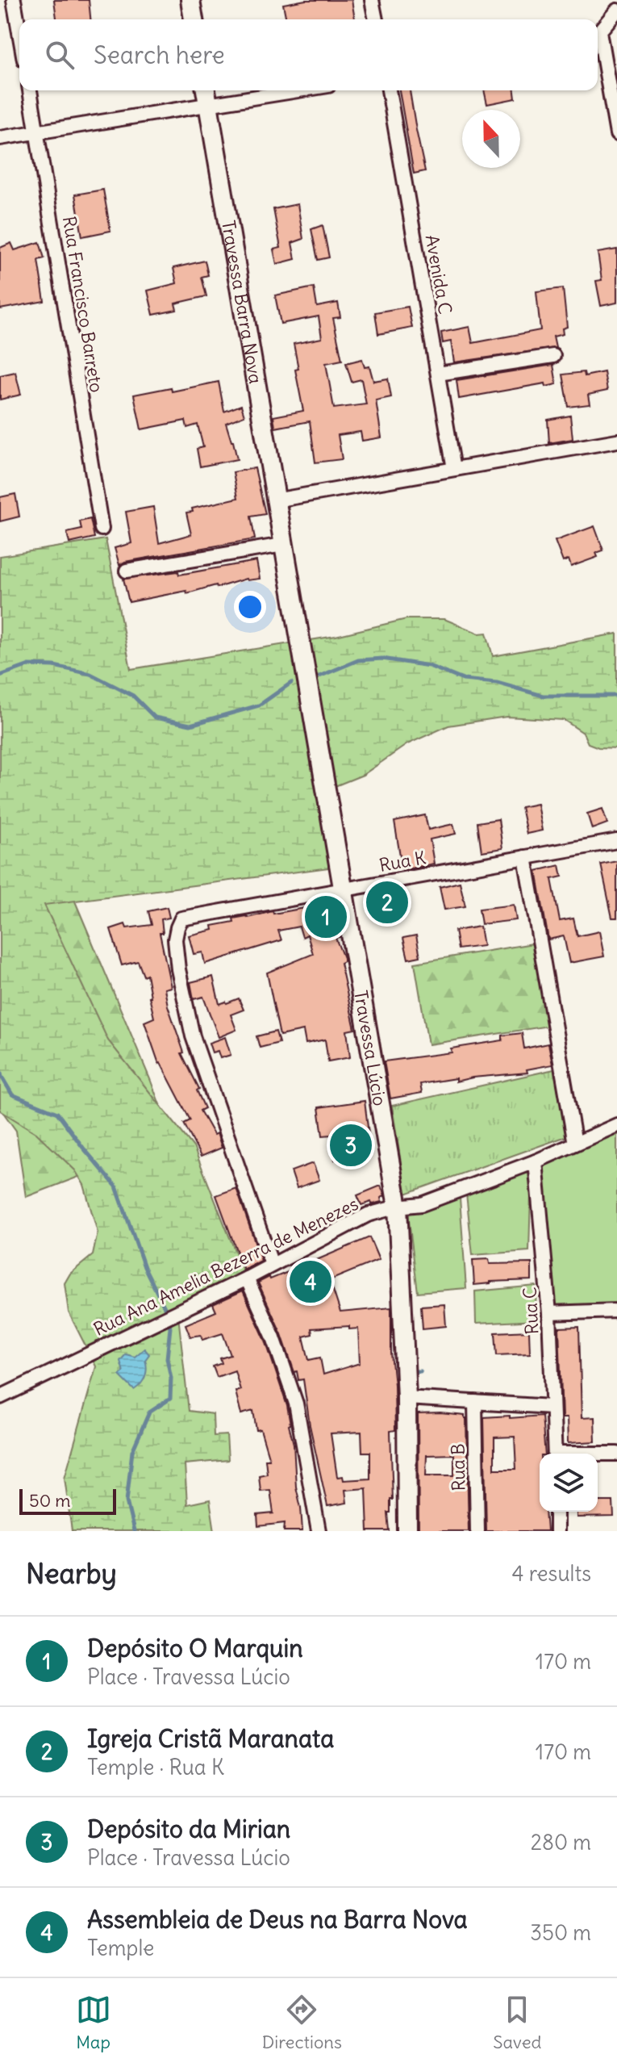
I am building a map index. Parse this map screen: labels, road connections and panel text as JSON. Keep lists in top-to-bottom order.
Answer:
{
  "streets": {
    "street": [
      "Avenida C",
      "Travessa Barra Nova",
      "Rua Francisco Barreto",
      "Rua K",
      "Travessa Lúcio",
      "Rua Ana Amelia Bezerra de Menezes",
      "Rua C",
      "Rua B"
    ]
  },
  "crossings": [
    ["Travessa Barra Nova", "Travessa Lúcio"],
    ["Rua K", "Travessa Lúcio"],
    ["Rua K", "Rua Ana Amelia Bezerra de Menezes"],
    ["Travessa Lúcio", "Rua Ana Amelia Bezerra de Menezes"],
    ["Rua Ana Amelia Bezerra de Menezes", "Rua C"]
  ],
  "scale_bar": "50 m",
  "north": "top",
  "page": {
    "search": "Search here",
    "pins": [
      "2",
      "1",
      "3",
      "4"
    ],
    "scale": "50 m",
    "heading": ["Nearby", "4 results"],
    "list": [
      {
        "mark": "1",
        "name": "Depósito O Marquin",
        "note": "Place · Travessa Lúcio",
        "value": "170 m"
      },
      {
        "mark": "2",
        "name": "Igreja Cristã Maranata",
        "note": "Temple · Rua K",
        "value": "170 m"
      },
      {
        "mark": "3",
        "name": "Depósito da Mirian",
        "note": "Place · Travessa Lúcio",
        "value": "280 m"
      },
      {
        "mark": "4",
        "name": "Assembleia de Deus na Barra Nova",
        "note": "Temple",
        "value": "350 m"
      }
    ],
    "nav": ["Map", "Directions", "Saved"]
  }
}
